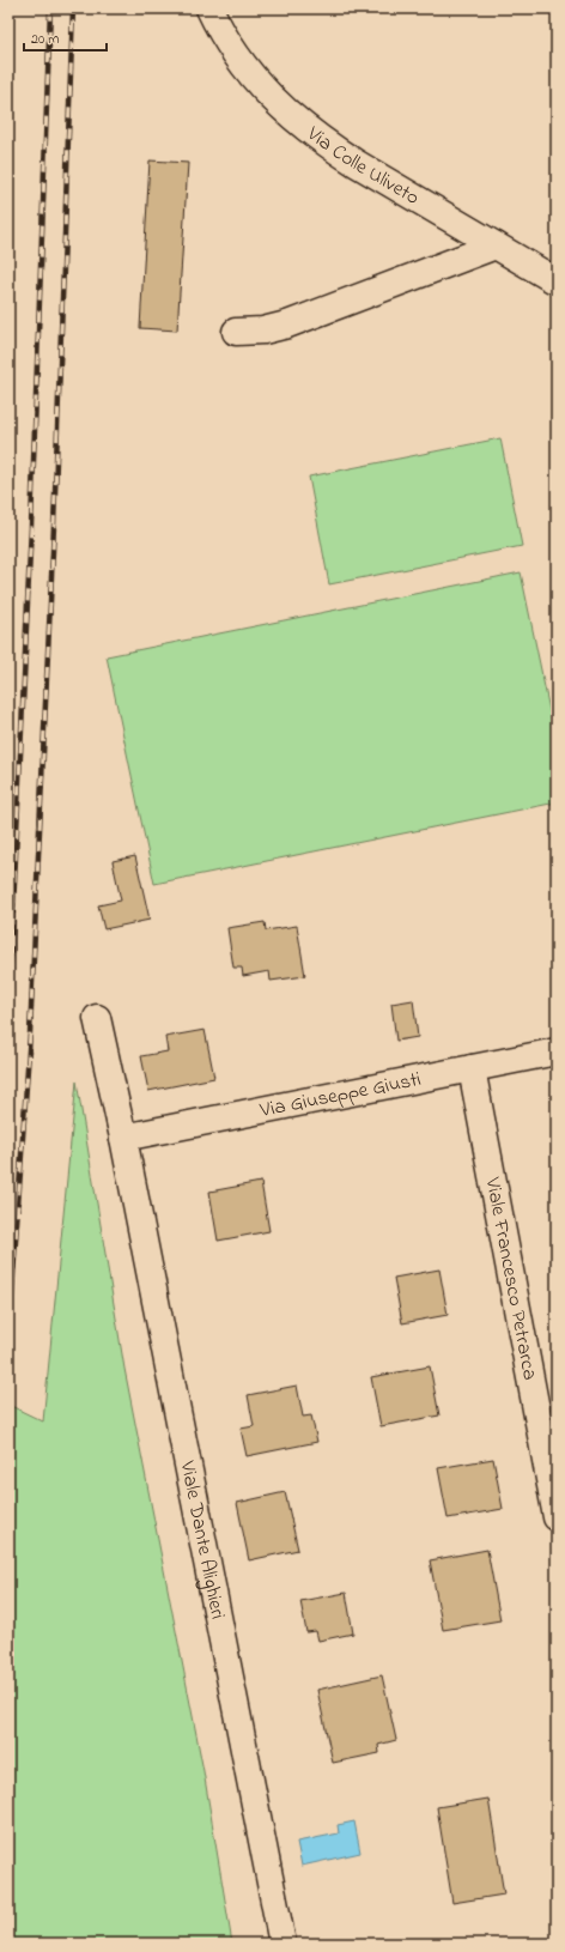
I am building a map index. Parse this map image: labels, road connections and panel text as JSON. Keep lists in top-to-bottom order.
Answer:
{
  "streets": {
    "street": [
      "Via Colle Uliveto",
      "Via Giuseppe Giusti",
      "Viale Francesco Petrarca",
      "Viale Dante Alighieri"
    ]
  },
  "crossings": [
    ["Via Giuseppe Giusti", "Viale Francesco Petrarca"],
    ["Via Giuseppe Giusti", "Viale Dante Alighieri"]
  ],
  "scale_bar": "20 m"
}
